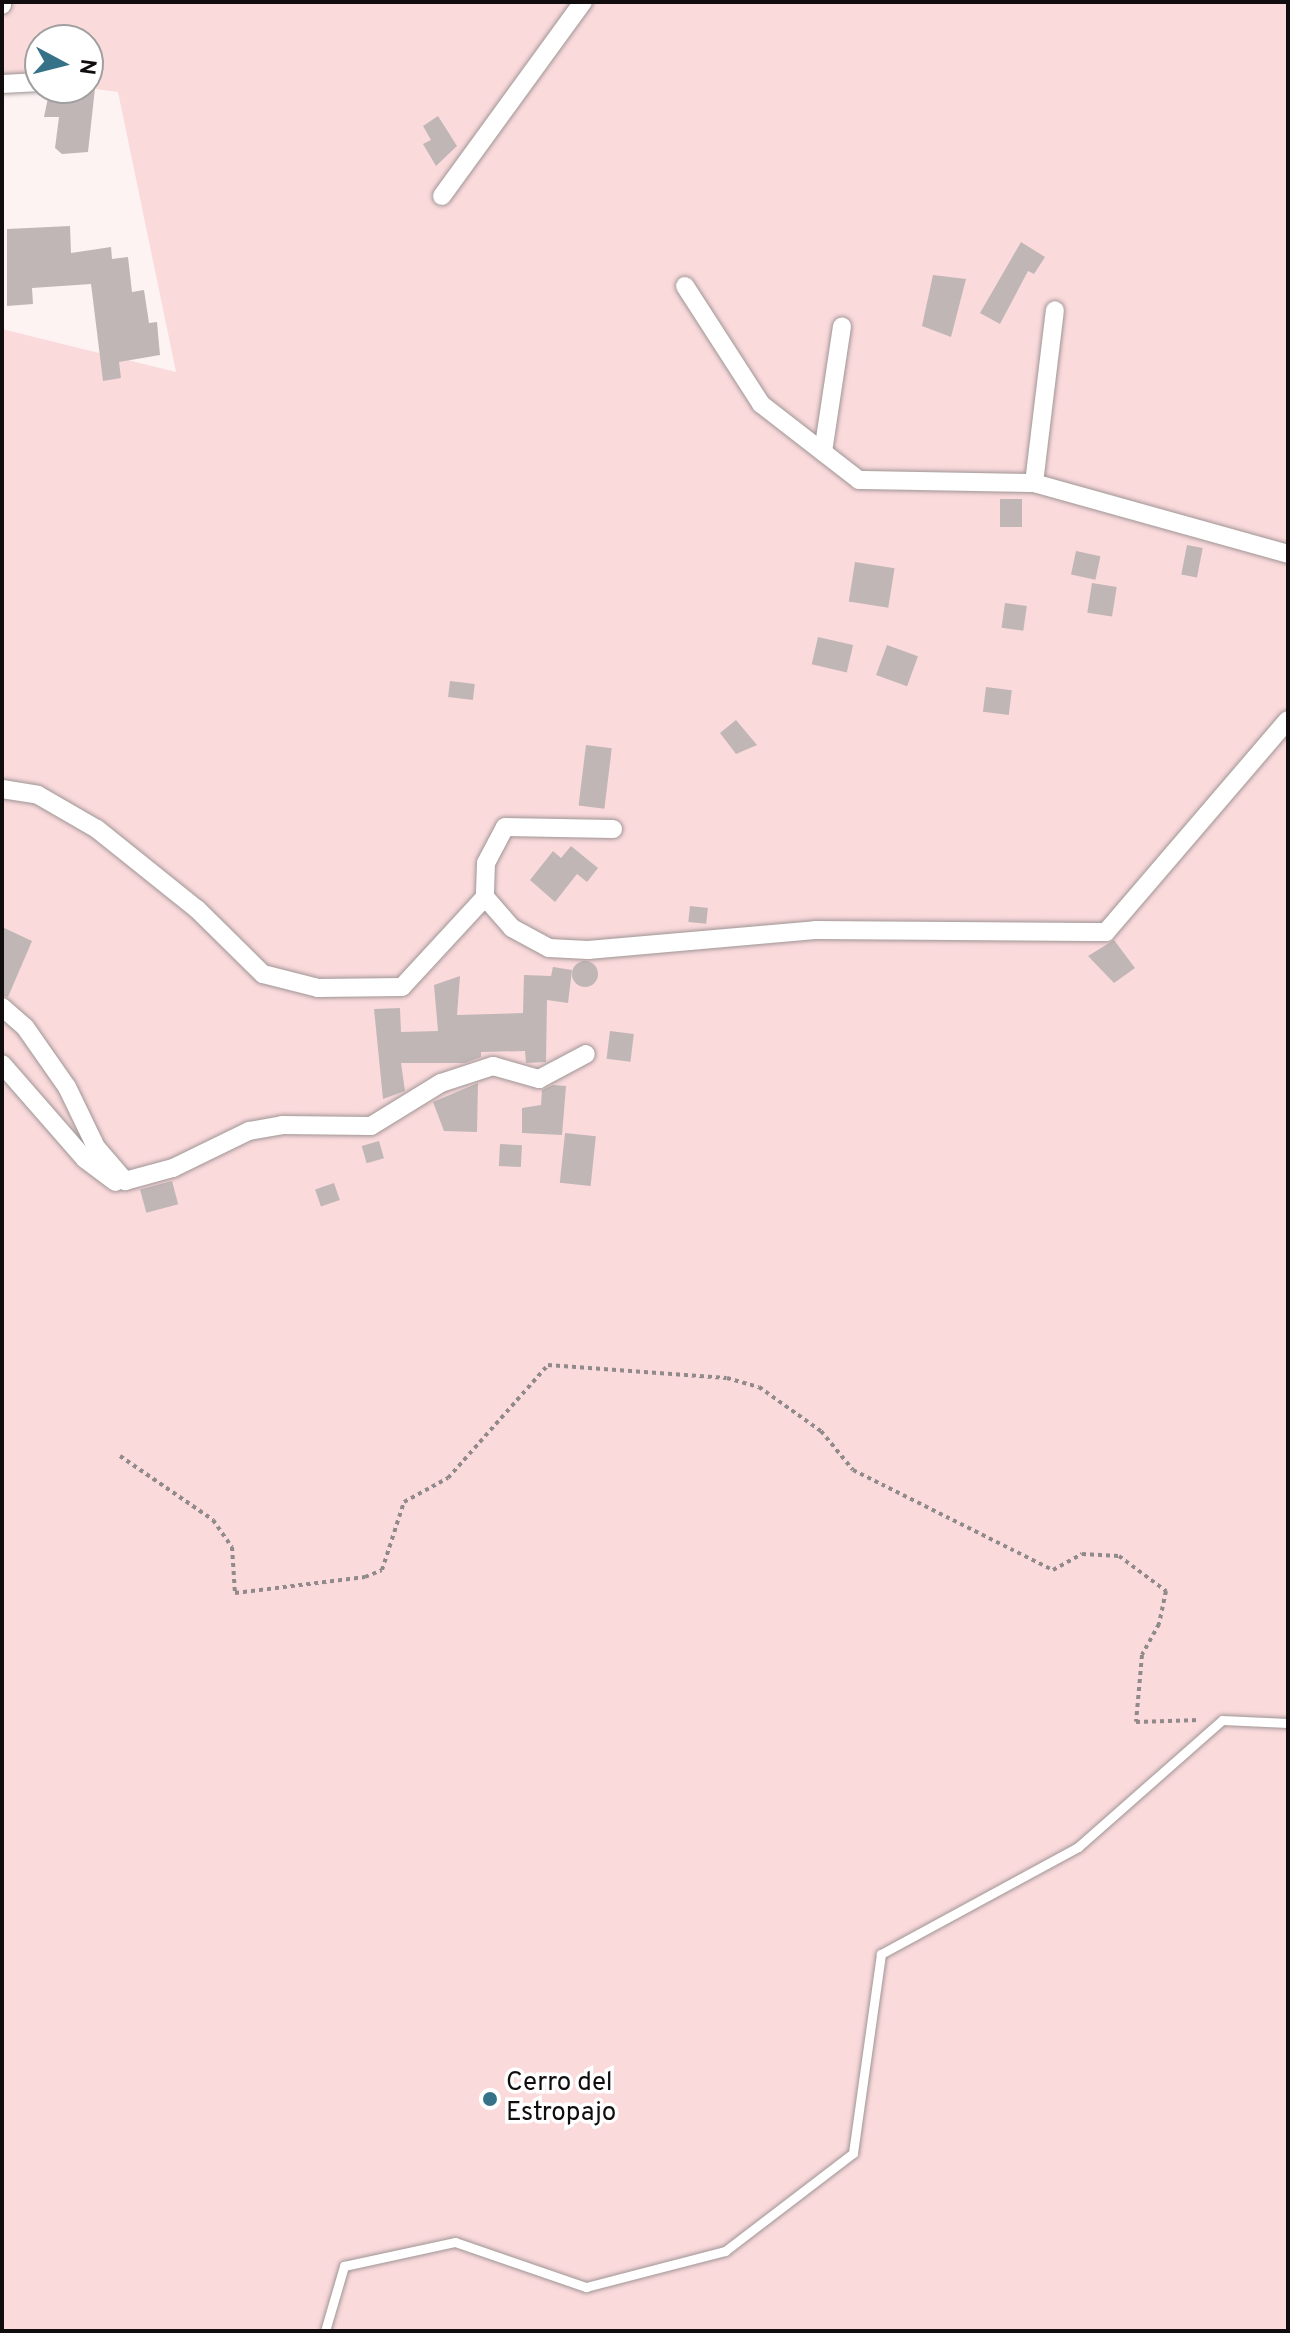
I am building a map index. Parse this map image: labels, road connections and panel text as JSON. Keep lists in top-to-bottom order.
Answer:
{
  "places": ["Cerro del Estropajo"],
  "north": "right"
}
